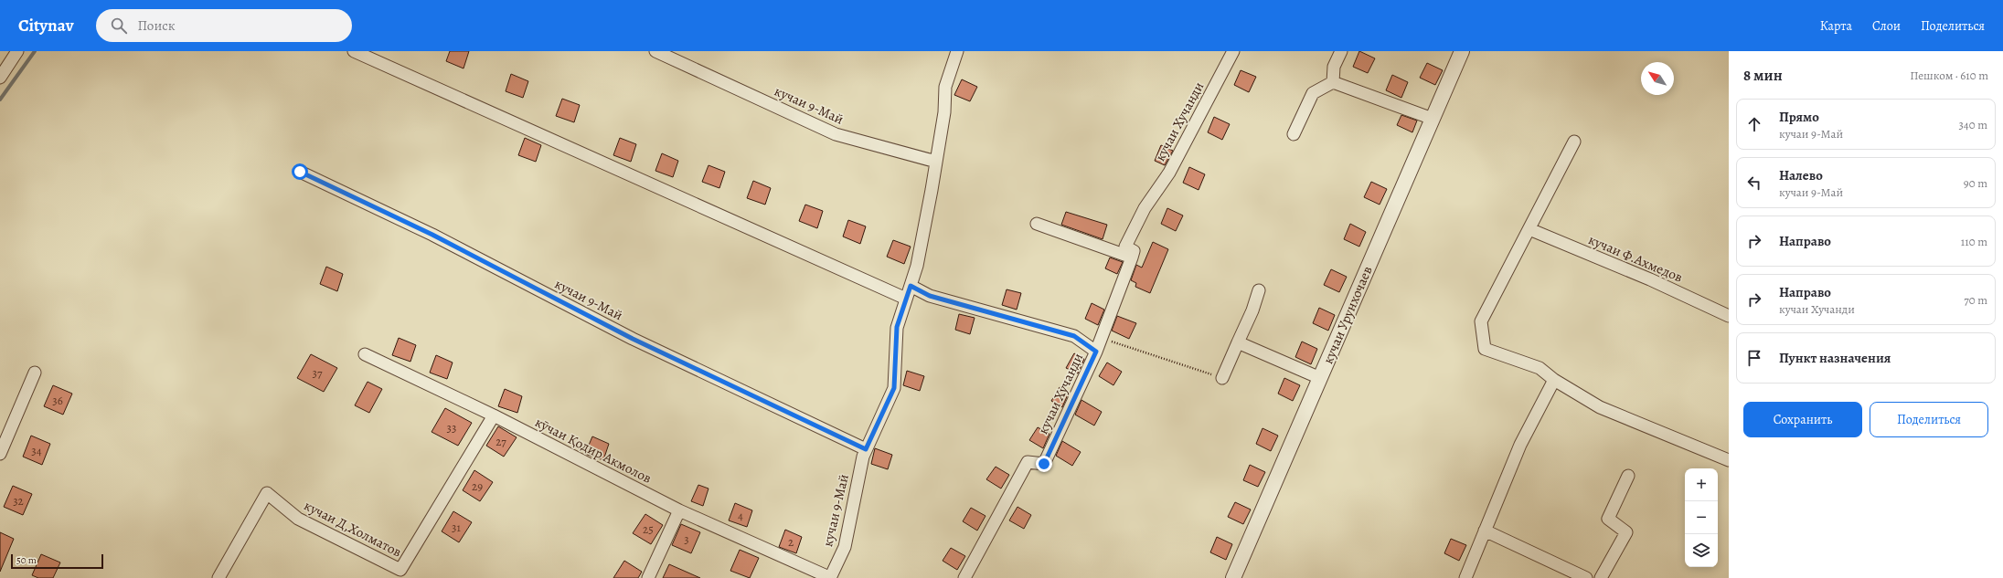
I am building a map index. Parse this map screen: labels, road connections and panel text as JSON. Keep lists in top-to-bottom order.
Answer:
{
  "streets": {
    "street": [
      "кучаи 9-Май",
      "кучаи Хучанди",
      "кучаи Ф.Ахмедов",
      "кучаи Урунхочаев",
      "кӯчаи Қодир Акмолов",
      "кучаи Д,Холматов"
    ]
  },
  "crossings": [
    ["кучаи 9-Май", "кӯчаи Қодир Акмолов"],
    ["кӯчаи Қодир Акмолов", "кучаи Д,Холматов"]
  ],
  "house_numbers": [
    "37",
    "36",
    "33",
    "27",
    "34",
    "29",
    "32",
    "4",
    "31",
    "25",
    "3",
    "2"
  ],
  "scale_bar": "50 m",
  "north": "top left",
  "page": {
    "header": "Citynav",
    "search": "Поиск",
    "nav": ["Карта", "Слои", "Поделиться"],
    "heading": ["8 мин", "Пешком · 610 m"],
    "list": [
      ["Прямо", "кучаи 9-Май", "340 m"],
      ["Налево", "кучаи 9-Май", "90 m"],
      ["Направо", "110 m"],
      ["Направо", "кучаи Хучанди", "70 m"],
      "Пункт назначения"
    ],
    "buttons": ["Сохранить", "Поделиться"],
    "map_buttons": ["+", "−"],
    "scale": "50 m"
  }
}
